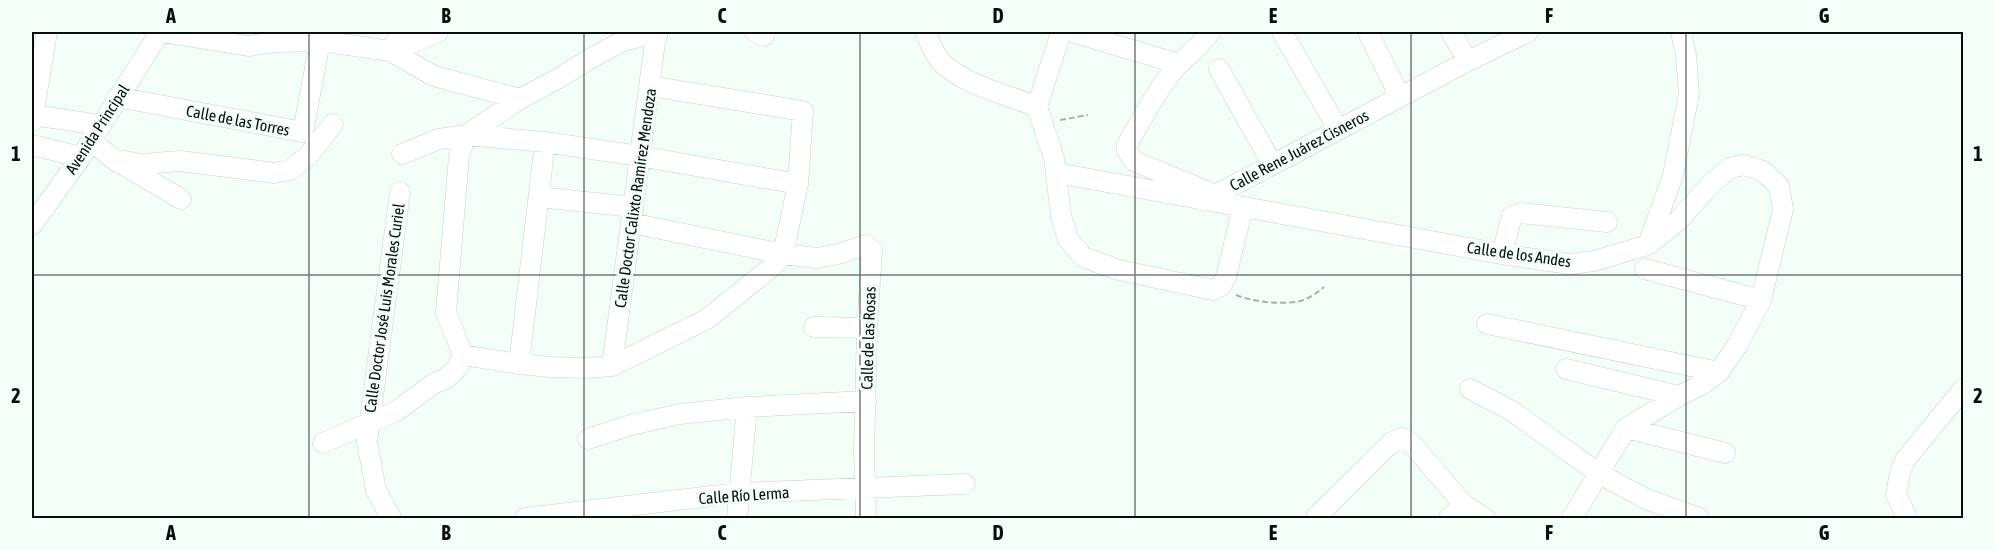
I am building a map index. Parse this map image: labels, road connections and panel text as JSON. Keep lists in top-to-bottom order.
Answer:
{
  "streets": {
    "street": [
      "Calle de las Torres",
      "Avenida Principal",
      "Calle Rene Juárez Cisneros",
      "Calle Doctor Calixto Ramírez Mendoza",
      "Calle de los Andes",
      "Calle Doctor José Luis Morales Curiel",
      "Calle de las Rosas",
      "Calle Río Lerma"
    ]
  },
  "crossings": [
    ["Calle de las Torres", "Avenida Principal"],
    ["Calle Rene Juárez Cisneros", "Calle de los Andes"],
    ["Calle de las Rosas", "Calle Río Lerma"]
  ],
  "grid": {
    "columns": [
      "A",
      "B",
      "C",
      "D",
      "E",
      "F",
      "G"
    ],
    "rows": ["1", "2"]
  }
}
